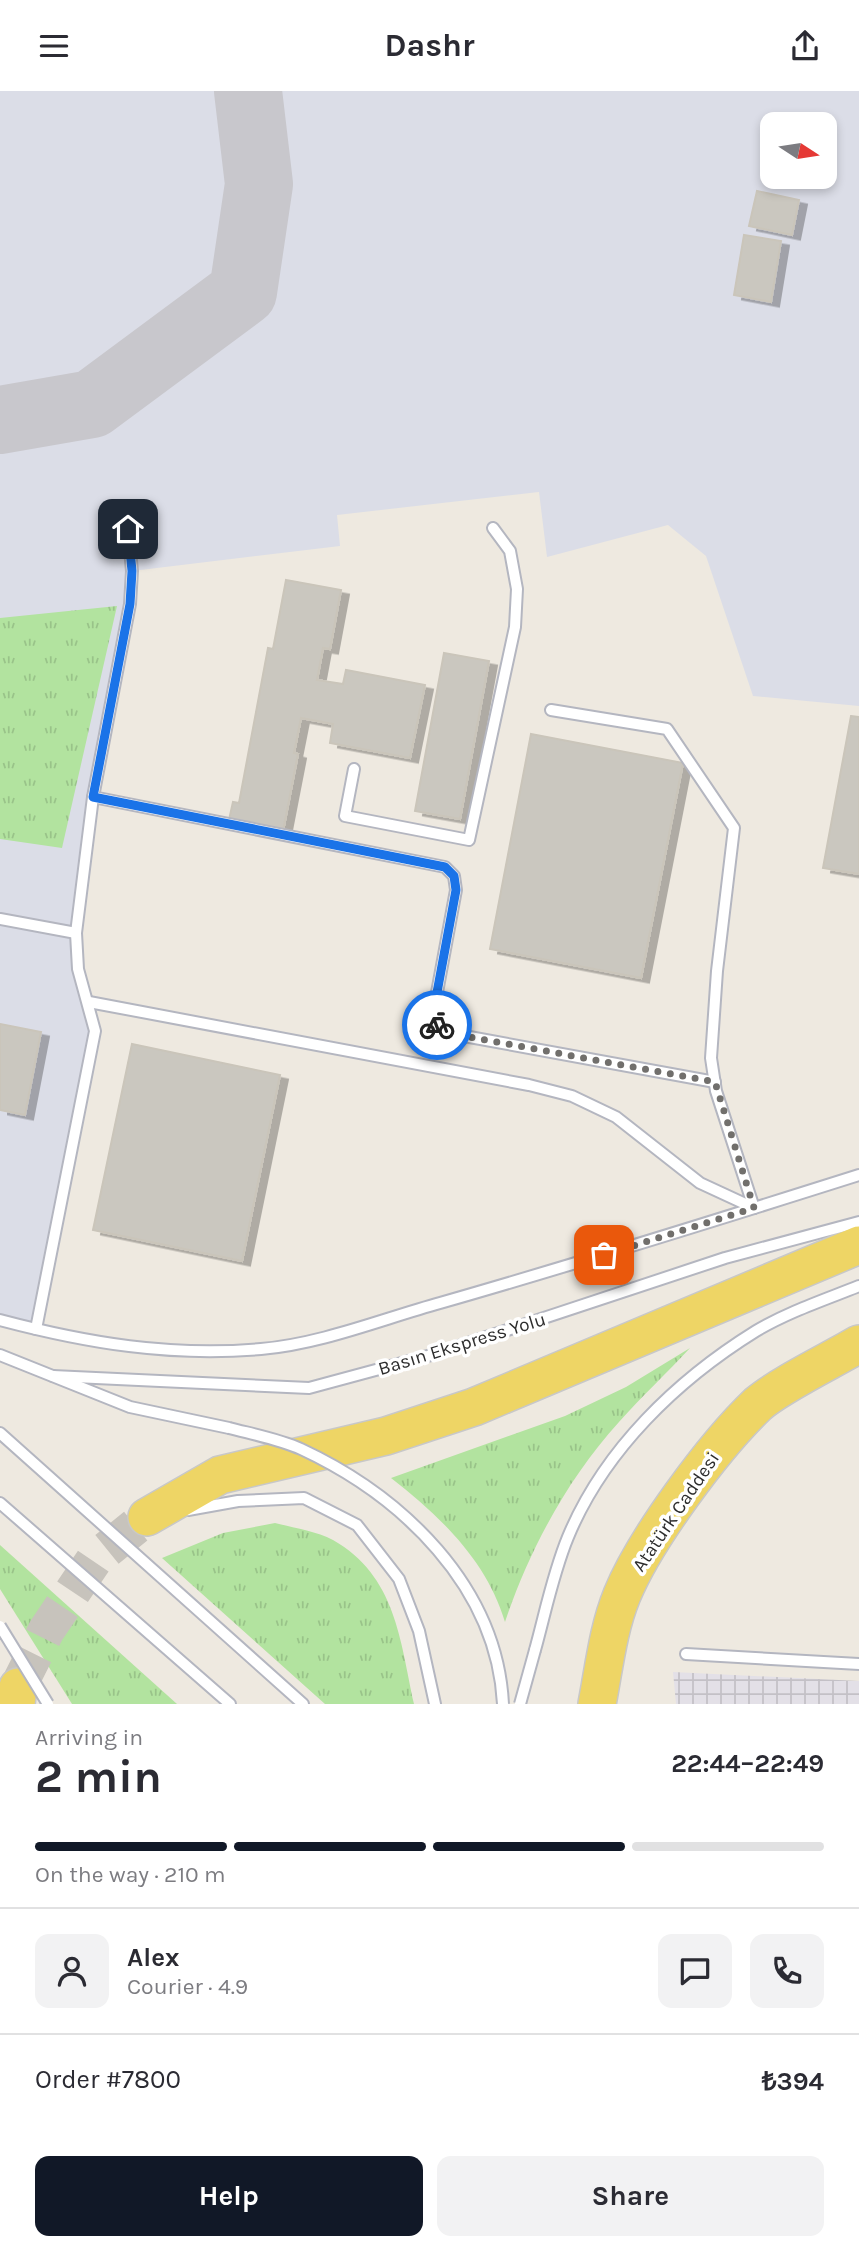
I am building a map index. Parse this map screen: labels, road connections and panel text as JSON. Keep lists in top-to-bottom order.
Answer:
{
  "streets": {
    "main road": ["Atatürk Caddesi"],
    "lane": ["Basın Ekspress Yolu"]
  },
  "north": "right",
  "page": {
    "header": "Dashr",
    "heading": ["2 min", "Arriving in", "22:44–22:49"],
    "panel": [
      "Alex",
      "Courier · 4.9",
      "Order #7800",
      "₺394"
    ],
    "bar": "On the way · 210 m",
    "buttons": ["Help", "Share"]
  }
}
